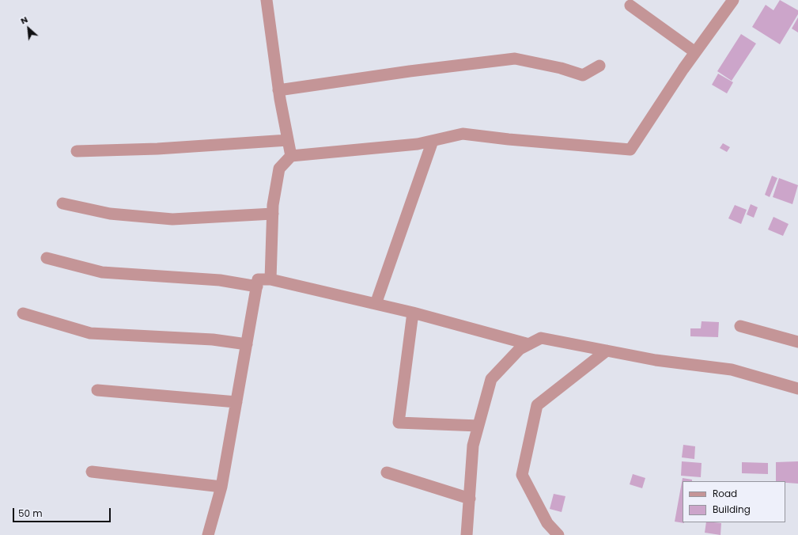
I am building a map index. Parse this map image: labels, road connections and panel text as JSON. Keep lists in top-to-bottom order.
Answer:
{
  "legend": ["Road", "Building"],
  "scale_bar": "50 m",
  "north": "top left"
}
